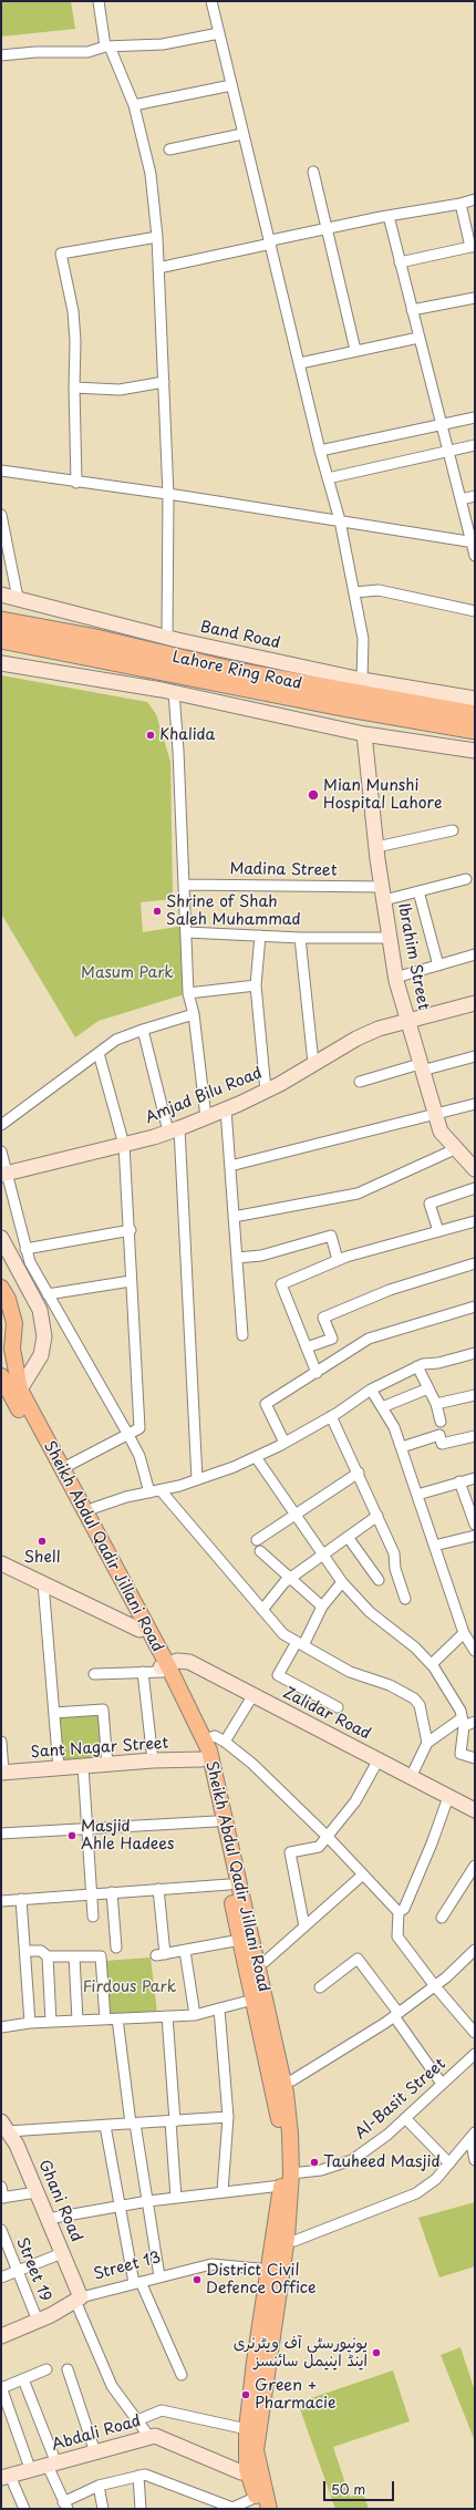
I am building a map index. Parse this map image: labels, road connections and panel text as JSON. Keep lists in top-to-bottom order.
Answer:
{
  "streets": {
    "highway": ["Lahore Ring Road"],
    "main road": [
      "Band Road",
      "Ibrahim Street",
      "Amjad Bilu Road",
      "Sheikh Abdul Qadir Jillani Road",
      "Zalidar Road",
      "Sant Nagar Street",
      "Ghani Road",
      "Street 13",
      "Abdali Road"
    ],
    "street": ["Madina Street", "Al-Basit Street", "Street 19"]
  },
  "crossings": [
    ["Madina Street", "Ibrahim Street"],
    ["Ibrahim Street", "Amjad Bilu Road"],
    ["Sheikh Abdul Qadir Jillani Road", "Zalidar Road"],
    ["Sheikh Abdul Qadir Jillani Road", "Sant Nagar Street"],
    ["Sheikh Abdul Qadir Jillani Road", "Al-Basit Street"],
    ["Sheikh Abdul Qadir Jillani Road", "Street 13"],
    ["Sheikh Abdul Qadir Jillani Road", "Abdali Road"],
    ["Ghani Road", "Street 13"],
    ["Street 13", "Street 19"]
  ],
  "parks": ["Masum Park", "Firdous Park"],
  "places": [
    "Khalida",
    "Mian Munshi Hospital Lahore",
    "Shrine of Shah Saleh Muhammad",
    "Shell",
    "Masjid Ahle Hadees",
    "Tauheed Masjid",
    "District Civil Defence Office",
    "یونیورسٹی آف ویٹرنری اینڈ اینیمل سائنسز",
    "Green + Pharmacie"
  ],
  "scale_bar": "50 m"
}
